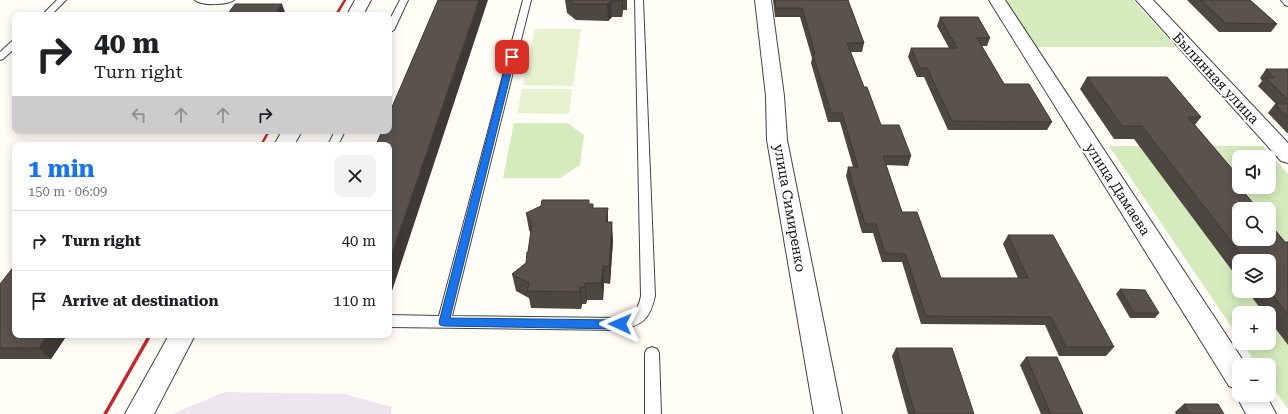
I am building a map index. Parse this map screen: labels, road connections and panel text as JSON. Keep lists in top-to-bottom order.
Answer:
{
  "streets": {
    "street": ["Былинная улица", "улица Дамаева", "улица Симиренко"]
  },
  "page": {
    "turn": ["40 m", "Turn right"],
    "heading": ["1 min", "150 m · 06:09"],
    "map_buttons": ["+", "−"],
    "list": [
      {
        "name": "Turn right",
        "value": "40 m"
      },
      {
        "name": "Arrive at destination",
        "value": "110 m"
      }
    ]
  }
}
